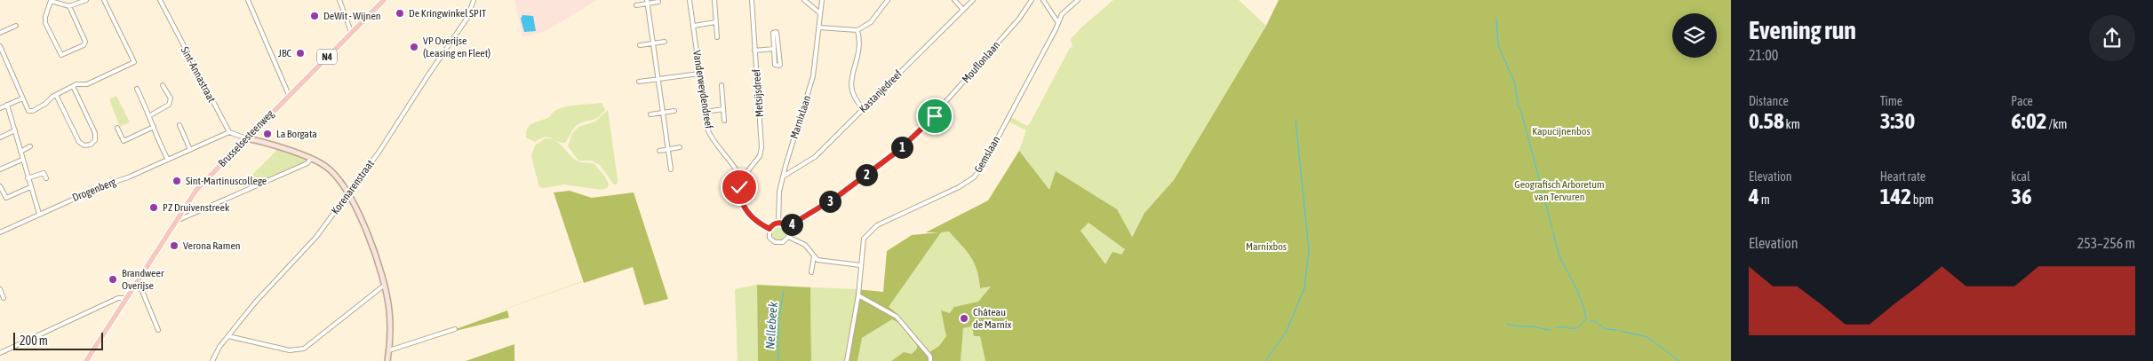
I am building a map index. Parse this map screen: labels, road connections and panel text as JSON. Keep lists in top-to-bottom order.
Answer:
{
  "streets": {
    "main road": ["N4", "Brusselsesteenweg"],
    "street": [
      "Mouflonlaan",
      "Sint-Annastraat",
      "Vanderweydendreef",
      "Kastanjedreef",
      "Metsijsdreef",
      "Marnixlaan",
      "Gemslaan",
      "Korenarenstraat",
      "Drogenberg"
    ]
  },
  "crossings": [
    ["Mouflonlaan", "Marnixlaan"],
    ["Sint-Annastraat", "Drogenberg"],
    ["Vanderweydendreef", "Metsijsdreef"],
    ["Kastanjedreef", "Marnixlaan"]
  ],
  "water": ["Nellebeek"],
  "parks": ["Kapucijnenbos", "Geografisch Arboretum van Tervuren", "Marnixbos"],
  "places": [
    "De Kringwinkel SPIT",
    "DeWit - Wijnen",
    "VP Overijse (Leasing en Fleet)",
    "JBC",
    "La Borgata",
    "Sint-Martinuscollege",
    "PZ Druivenstreek",
    "Verona Ramen",
    "Brandweer Overijse",
    "Château de Marnix"
  ],
  "scale_bar": "200 m",
  "page": {
    "heading": ["Evening run", "21:00"],
    "stats": [
      ["Distance", "0.58 km"],
      ["Time", "3:30"],
      ["Pace", "6:02 /km"],
      ["Elevation", "4 m"],
      ["Heart rate", "142 bpm"],
      ["kcal", "36"]
    ],
    "pins": [
      "1",
      "2",
      "3",
      "4"
    ],
    "chart": ["Elevation", "253–256 m"],
    "scale": "200 m"
  }
}
